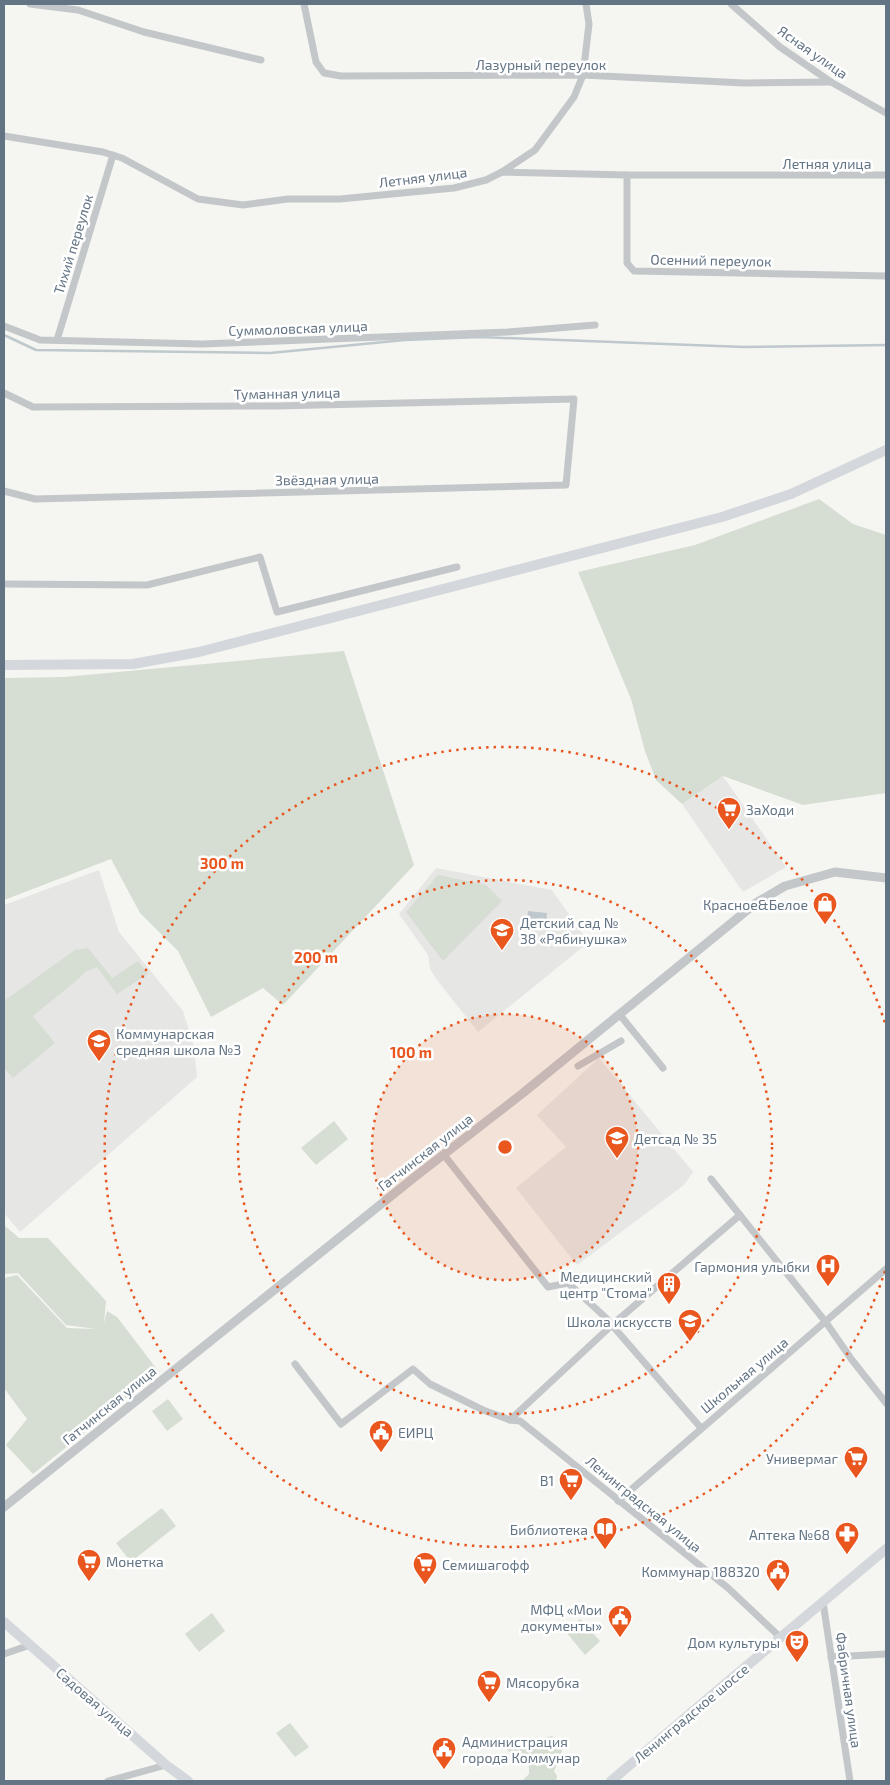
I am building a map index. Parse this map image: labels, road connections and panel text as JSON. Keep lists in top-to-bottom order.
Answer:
{
  "streets": {
    "main road": ["Садовая улица", "Ленинградское шоссе"],
    "street": [
      "Ясная улица",
      "Лазурный переулок",
      "Летняя улица",
      "Тихий переулок",
      "Осенний переулок",
      "Суммоловская улица",
      "Туманная улица",
      "Звёздная улица",
      "Гатчинская улица",
      "Школьная улица",
      "Ленинградская улица",
      "Фабричная улица"
    ]
  },
  "crossings": [
    ["Ясная улица", "Лазурный переулок"],
    ["Летняя улица", "Тихий переулок"],
    ["Летняя улица", "Осенний переулок"],
    ["Тихий переулок", "Суммоловская улица"],
    ["Туманная улица", "Звёздная улица"],
    ["Школьная улица", "Ленинградская улица"],
    ["Ленинградская улица", "Ленинградское шоссе"],
    ["Фабричная улица", "Ленинградское шоссе"]
  ],
  "places": {
    "supermarket": [
      "ЗаХоди",
      "Универмаг",
      "B1",
      "Монетка",
      "Семишагофф",
      "Мясорубка"
    ],
    "shop": ["Красное&Белое"],
    "school or university": [
      "Детский сад № 38 «Рябинушка»",
      "Коммунарская средняя школа №3",
      "Детсад № 35",
      "Школа искусств"
    ],
    "hospital": ["Гармония улыбки"],
    "building": ["Медицинский центр \"Стома\""],
    "public building": [
      "ЕИРЦ",
      "Коммунар 188320",
      "МФЦ «Мои документы»",
      "Администрация города Коммунар"
    ],
    "library": ["Библиотека"],
    "pharmacy": ["Аптека №68"],
    "theatre": ["Дом культуры"]
  },
  "rings": ["300 m", "200 m", "100 m"]
}
